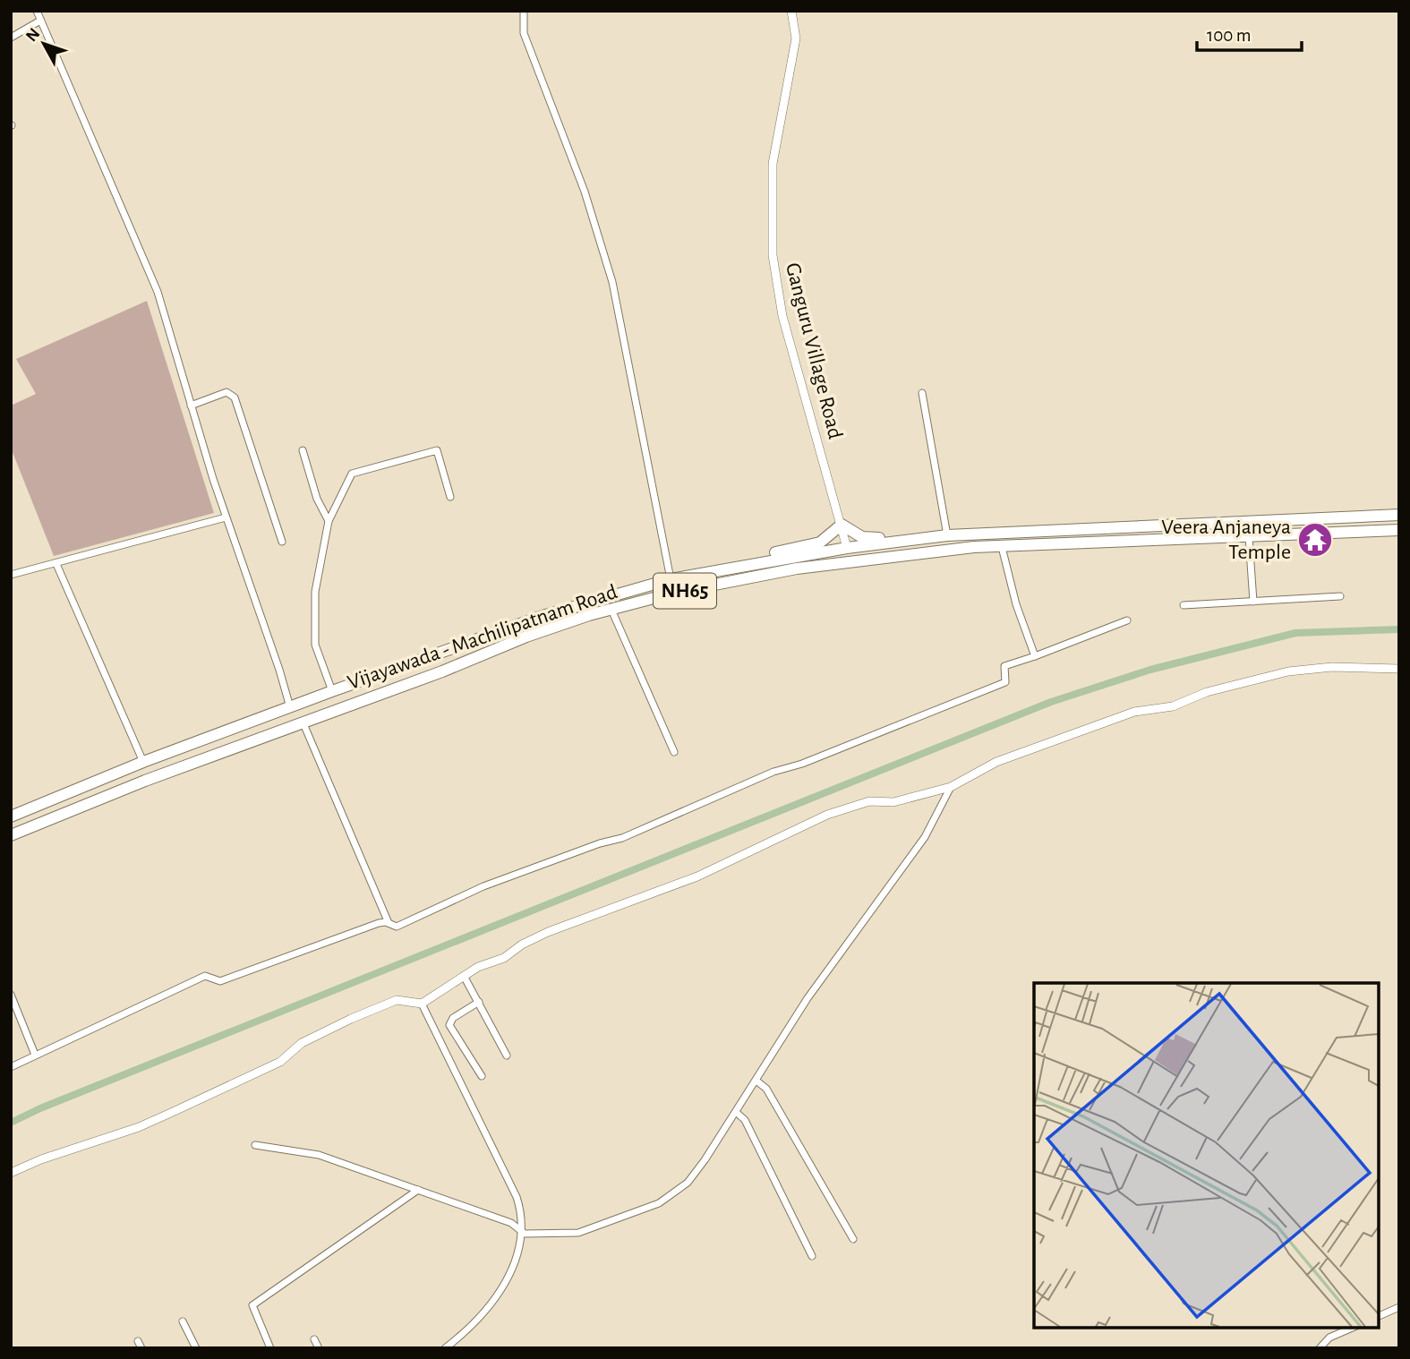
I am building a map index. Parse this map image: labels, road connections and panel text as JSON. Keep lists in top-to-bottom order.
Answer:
{
  "streets": {
    "highway": ["NH65", "Vijayawada - Machilipatnam Road"],
    "street": ["Ganguru Village Road"]
  },
  "crossings": [
    ["Ganguru Village Road", "Vijayawada - Machilipatnam Road"]
  ],
  "places": {
    "temple": ["Veera Anjaneya Temple"]
  },
  "scale_bar": "100 m",
  "north": "top left"
}
